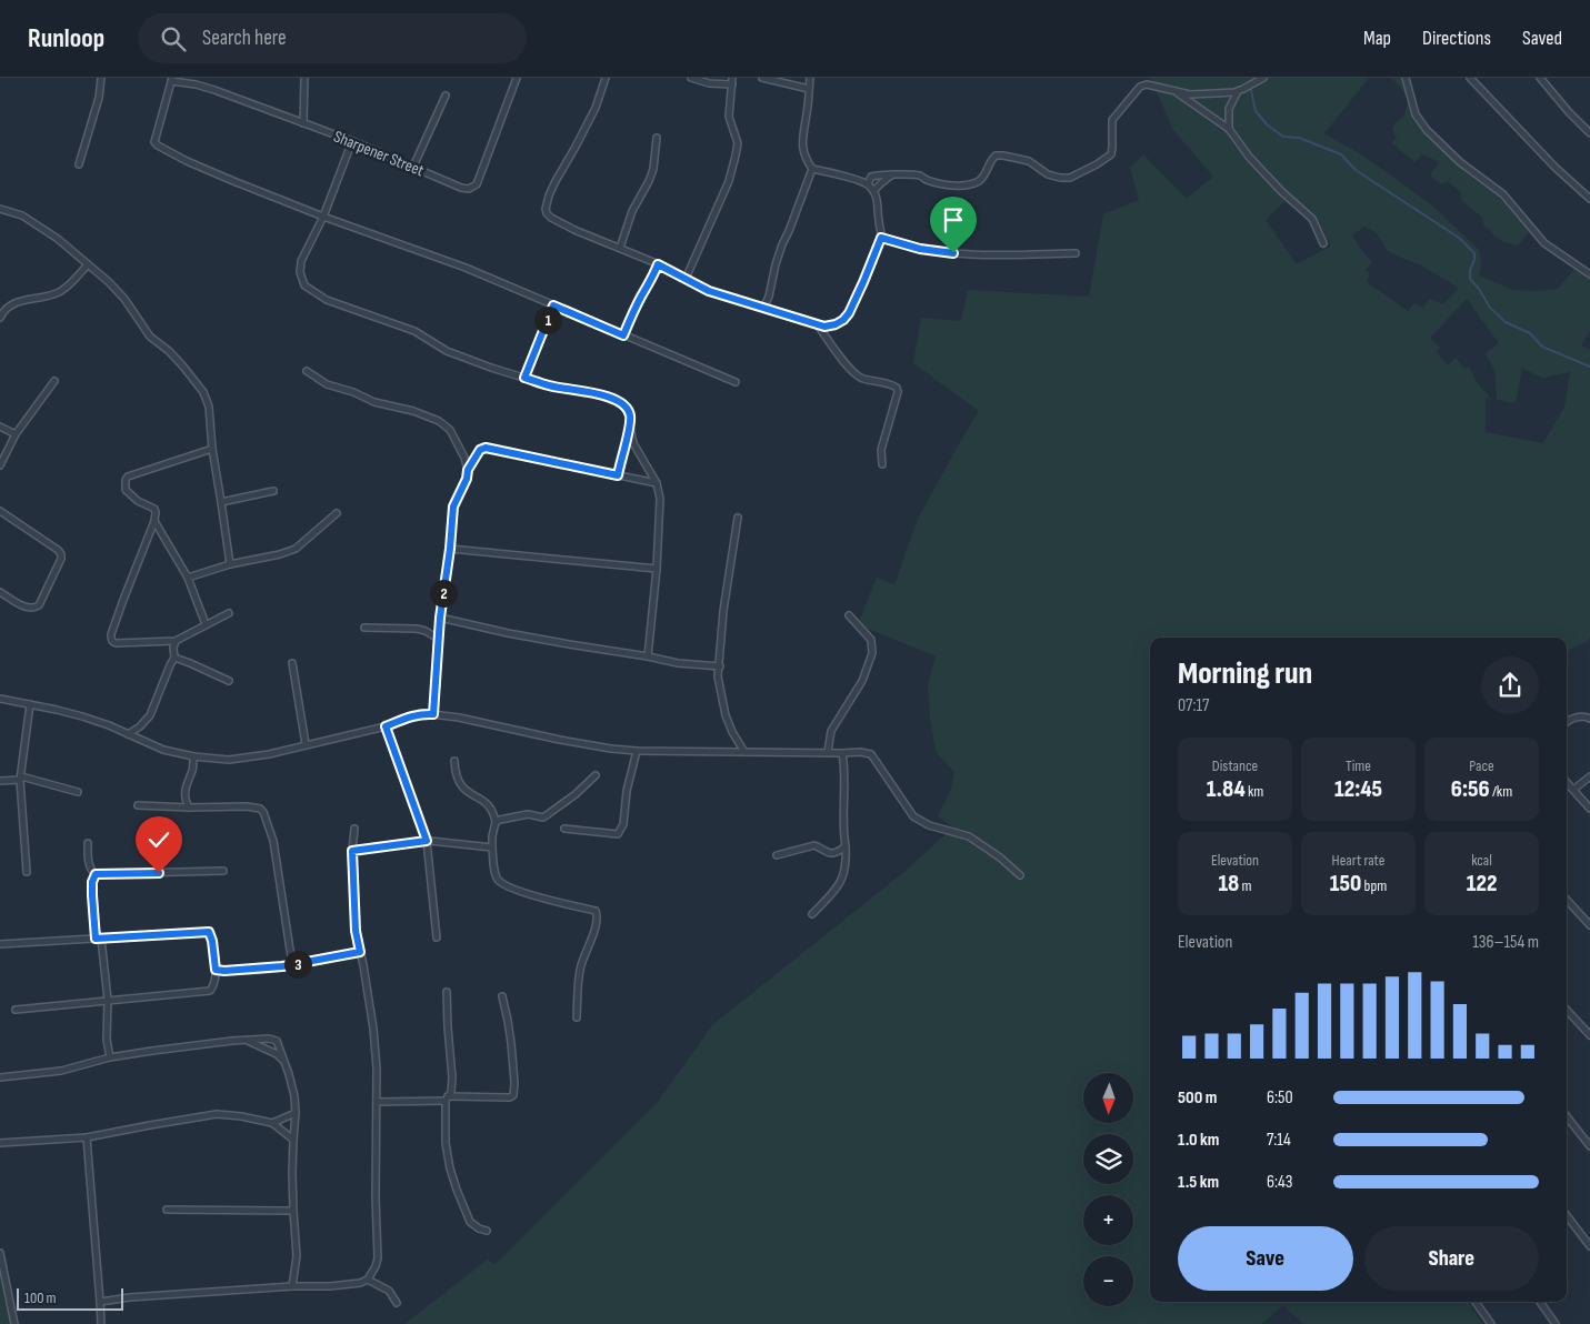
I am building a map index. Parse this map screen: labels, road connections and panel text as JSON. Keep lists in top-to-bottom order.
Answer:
{
  "streets": {
    "street": ["Sharpener Street"]
  },
  "scale_bar": "100 m",
  "north": "bottom",
  "page": {
    "header": "Runloop",
    "search": "Search here",
    "nav": ["Map", "Directions", "Saved"],
    "pins": ["1", "2", "3"],
    "heading": ["Morning run", "07:17"],
    "stats": [
      ["Distance", "1.84 km"],
      ["Time", "12:45"],
      ["Pace", "6:56 /km"],
      ["Elevation", "18 m"],
      ["Heart rate", "150 bpm"],
      ["kcal", "122"]
    ],
    "chart": ["Elevation", "136–154 m"],
    "map_buttons": ["+", "−"],
    "list": [
      {
        "name": "500 m",
        "note": "6:50"
      },
      {
        "name": "1.0 km",
        "note": "7:14"
      },
      {
        "name": "1.5 km",
        "note": "6:43"
      }
    ],
    "buttons": ["Save", "Share"],
    "scale": "100 m"
  }
}
